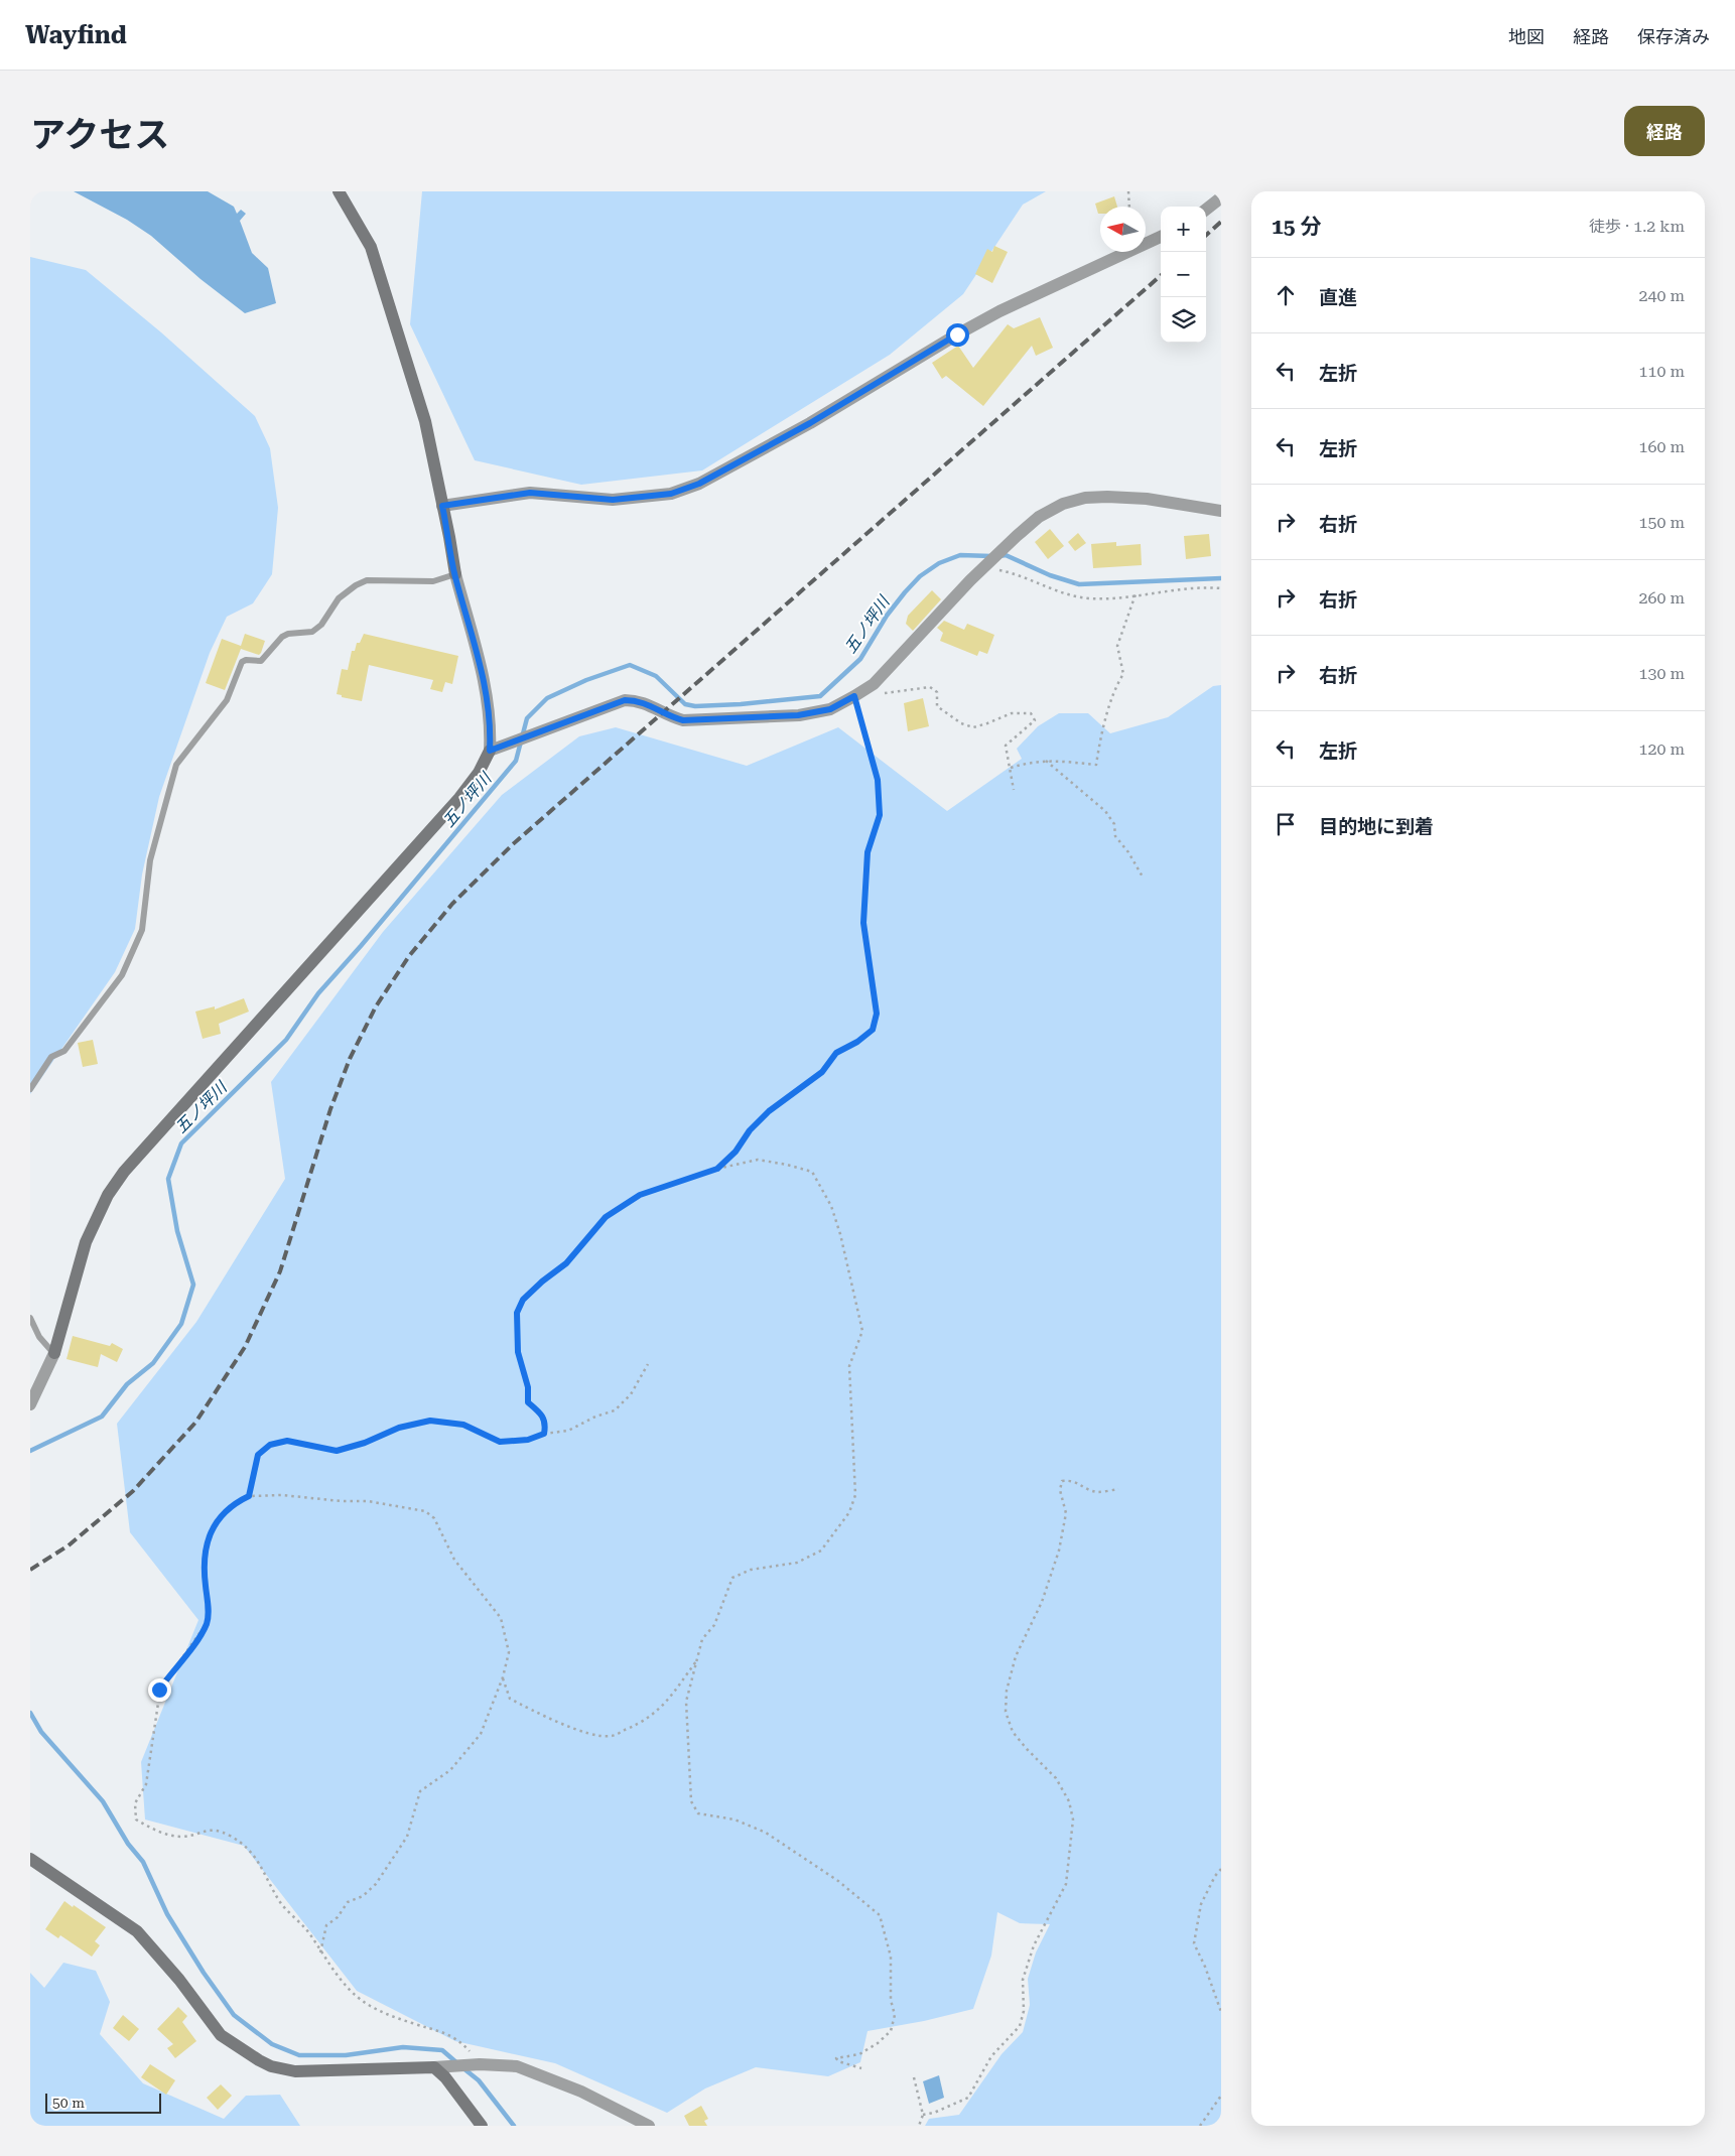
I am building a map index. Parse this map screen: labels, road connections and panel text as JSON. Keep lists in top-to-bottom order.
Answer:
{
  "water": ["五ノ坪川"],
  "scale_bar": "50 m",
  "north": "left",
  "page": {
    "header": "Wayfind",
    "nav": ["地図", "経路", "保存済み"],
    "title": "アクセス",
    "buttons": "経路",
    "heading": ["15 分", "徒歩 · 1.2 km"],
    "map_buttons": ["+", "−"],
    "list": [
      ["直進", "240 m"],
      ["左折", "110 m"],
      ["左折", "160 m"],
      ["右折", "150 m"],
      ["右折", "260 m"],
      ["右折", "130 m"],
      ["左折", "120 m"],
      "目的地に到着"
    ],
    "scale": "50 m"
  }
}
